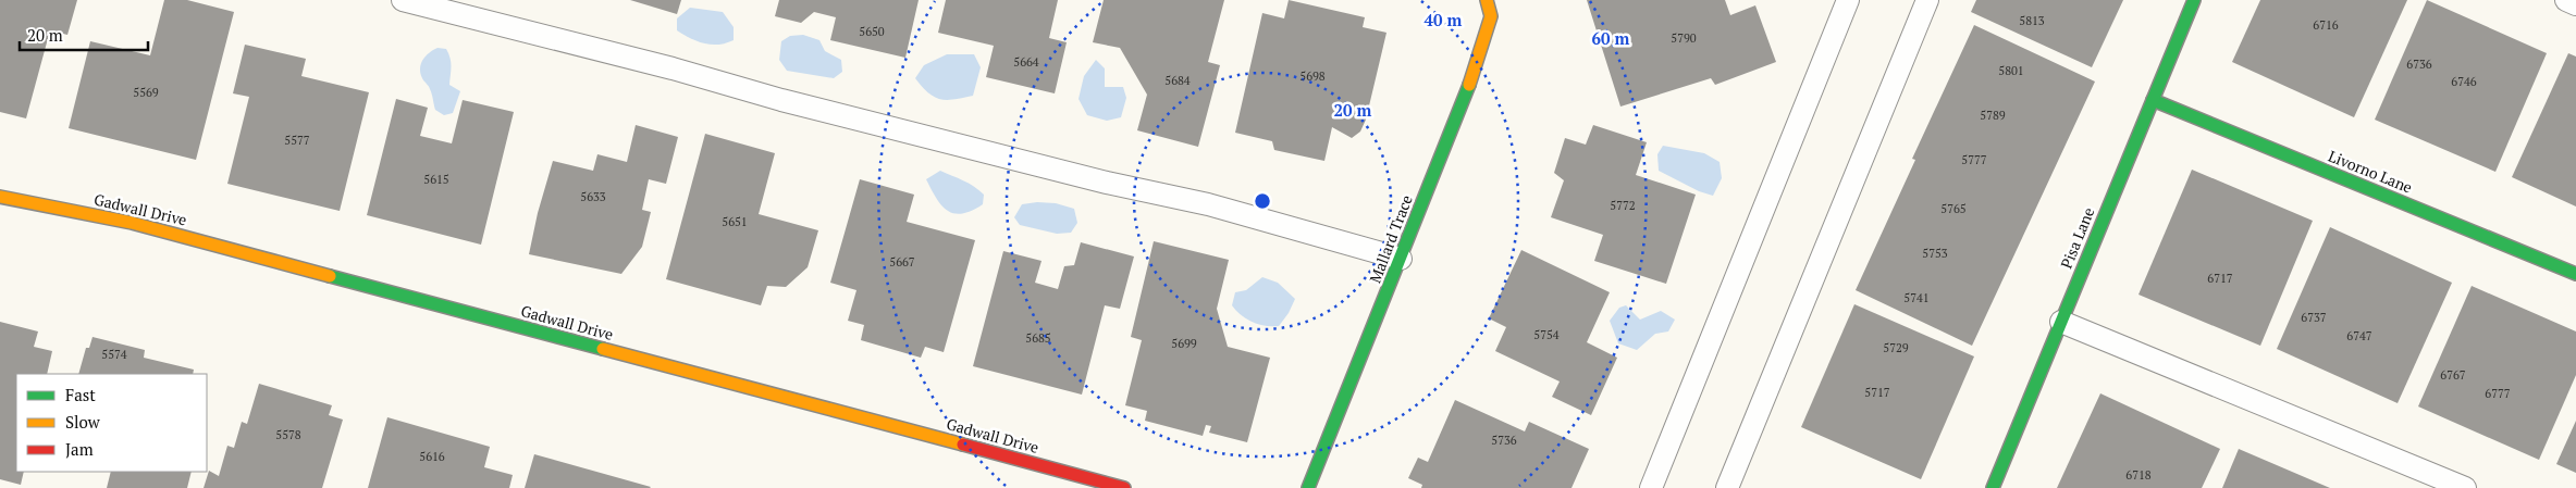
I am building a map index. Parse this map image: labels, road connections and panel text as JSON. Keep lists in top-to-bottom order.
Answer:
{
  "streets": {
    "street": [
      "Livorno Lane",
      "Gadwall Drive",
      "Pisa Lane",
      "Mallard Trace"
    ]
  },
  "crossings": [
    ["Livorno Lane", "Pisa Lane"]
  ],
  "house_numbers": [
    "5813",
    "6716",
    "5650",
    "5790",
    "5664",
    "6736",
    "5801",
    "5698",
    "5684",
    "6746",
    "5569",
    "5789",
    "5577",
    "5777",
    "5615",
    "5633",
    "5772",
    "5765",
    "5651",
    "5753",
    "5667",
    "6717",
    "5741",
    "6737",
    "5754",
    "6747",
    "5685",
    "5699",
    "5729",
    "5574",
    "6767",
    "5717",
    "6777",
    "5578",
    "5736",
    "5616",
    "6718"
  ],
  "legend": ["Fast", "Slow", "Jam"],
  "scale_bar": "20 m",
  "rings": ["40 m", "60 m", "20 m"]
}
